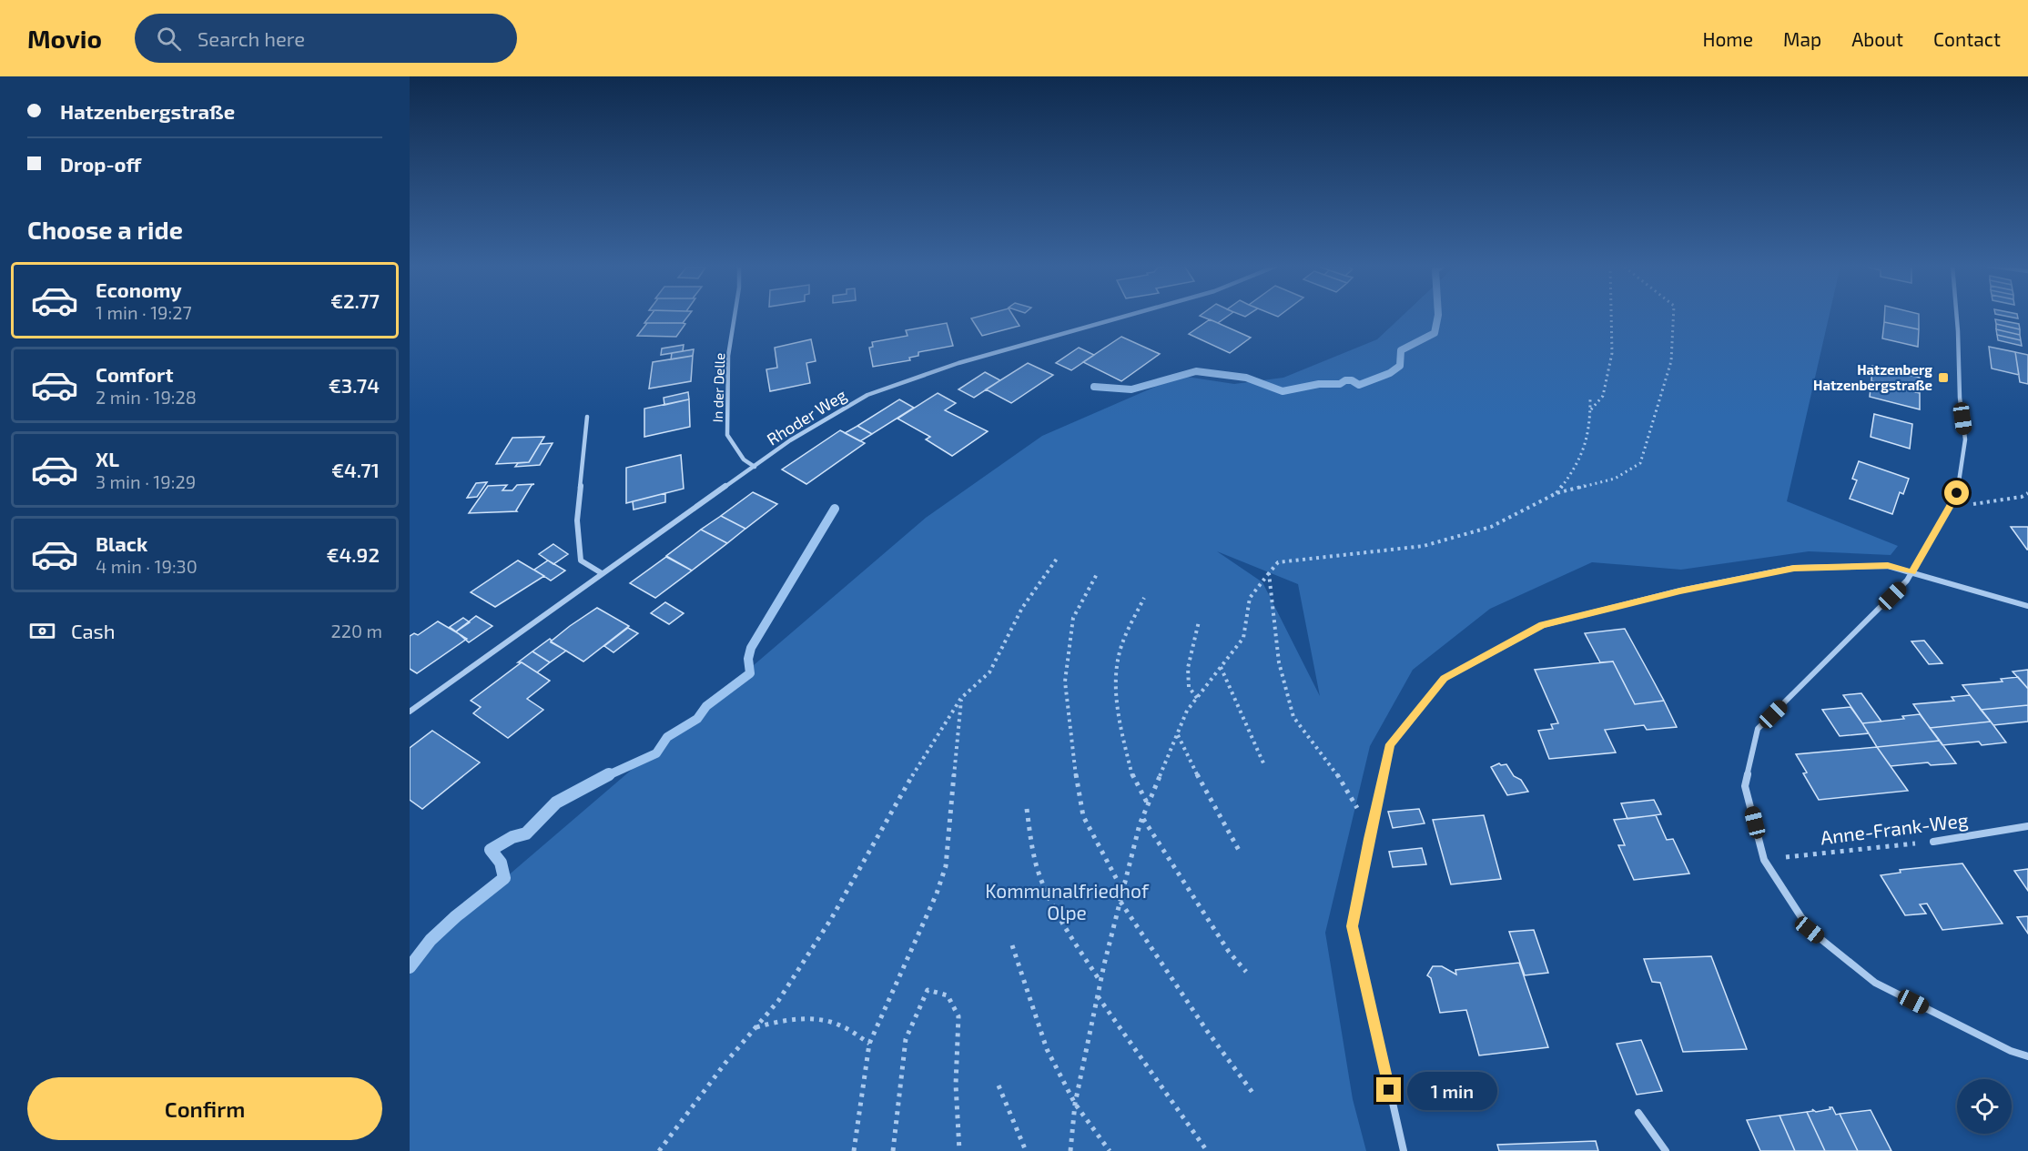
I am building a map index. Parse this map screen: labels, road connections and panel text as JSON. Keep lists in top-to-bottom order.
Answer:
{
  "streets": {
    "street": ["In der Delle", "Rhoder Weg", "Anne-Frank-Weg"]
  },
  "crossings": [
    ["In der Delle", "Rhoder Weg"]
  ],
  "parks": ["Kommunalfriedhof Olpe"],
  "places": {
    "transit": ["Hatzenberg Hatzenbergstraße"]
  },
  "page": {
    "header": "Movio",
    "search": "Search here",
    "nav": [
      "Home",
      "Map",
      "About",
      "Contact"
    ],
    "banner": ["Hatzenbergstraße", "Drop-off"],
    "heading": "Choose a ride",
    "list": [
      {
        "name": "Economy",
        "note": "1 min · 19:27",
        "value": "€2.77"
      },
      {
        "name": "Comfort",
        "note": "2 min · 19:28",
        "value": "€3.74"
      },
      {
        "name": "XL",
        "note": "3 min · 19:29",
        "value": "€4.71"
      },
      {
        "name": "Black",
        "note": "4 min · 19:30",
        "value": "€4.92"
      }
    ],
    "pay": ["Cash", "220 m"],
    "buttons": "Confirm",
    "bubble": "1 min"
  }
}
